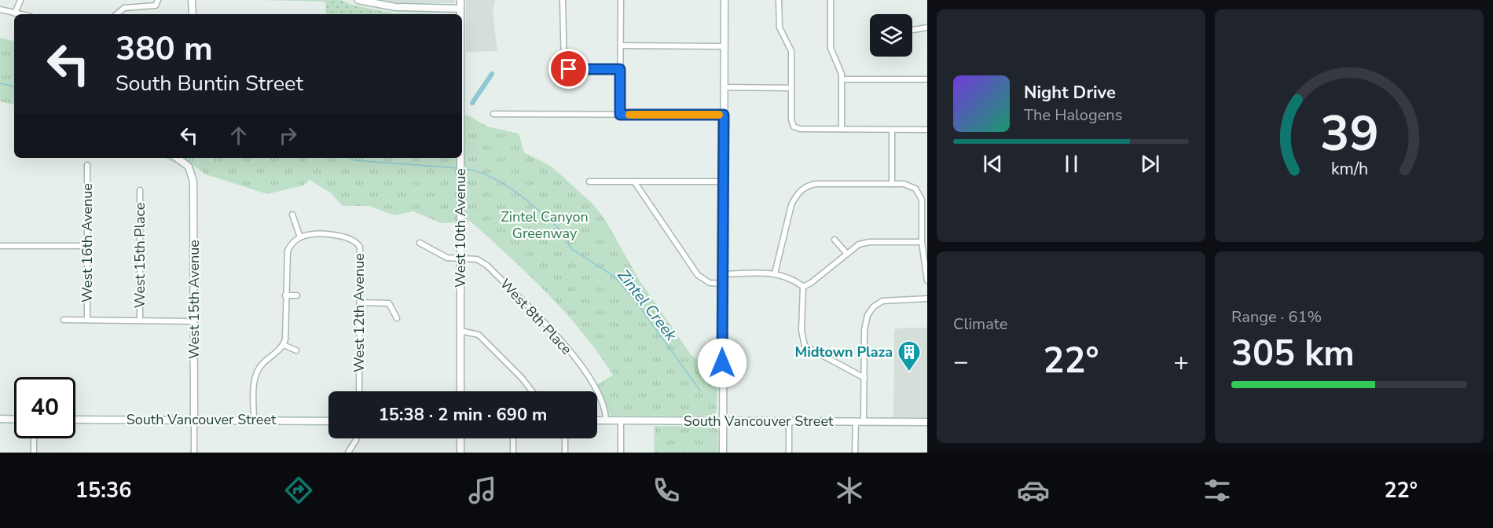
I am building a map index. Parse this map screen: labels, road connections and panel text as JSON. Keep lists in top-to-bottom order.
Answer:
{
  "streets": {
    "street": [
      "West 10th Avenue",
      "West 16th Avenue",
      "West 15th Place",
      "West 15th Avenue",
      "West 12th Avenue",
      "West 8th Place",
      "South Vancouver Street"
    ]
  },
  "crossings": [
    ["West 10th Avenue", "West 8th Place"],
    ["West 15th Avenue", "South Vancouver Street"],
    ["West 8th Place", "South Vancouver Street"]
  ],
  "water": ["Zintel Creek"],
  "parks": ["Zintel Canyon Greenway"],
  "places": {
    "building": ["Midtown Plaza"]
  },
  "page": {
    "turn": ["380 m", "South Buntin Street"],
    "song": ["Night Drive", "The Halogens"],
    "tile": [
      "Climate",
      ["Range · 61%", "305 km"]
    ],
    "heat": ["−", "22°", "+"],
    "limit": "40",
    "trip": "15:38 · 2 min · 690 m",
    "tabs": ["15:36", "22°"],
    "gauge": ["39", "km/h"]
  }
}
